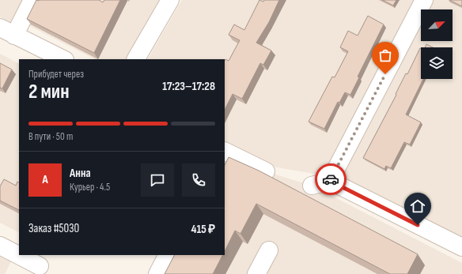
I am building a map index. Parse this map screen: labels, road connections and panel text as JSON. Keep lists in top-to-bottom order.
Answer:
{
  "north": "top right",
  "page": {
    "heading": ["2 мин", "Прибудет через", "17:23–17:28"],
    "panel": [
      "Анна",
      "Курьер · 4.5",
      "Заказ #5030",
      "415 ₽"
    ],
    "bar": "В пути · 50 m",
    "round": "А"
  }
}
